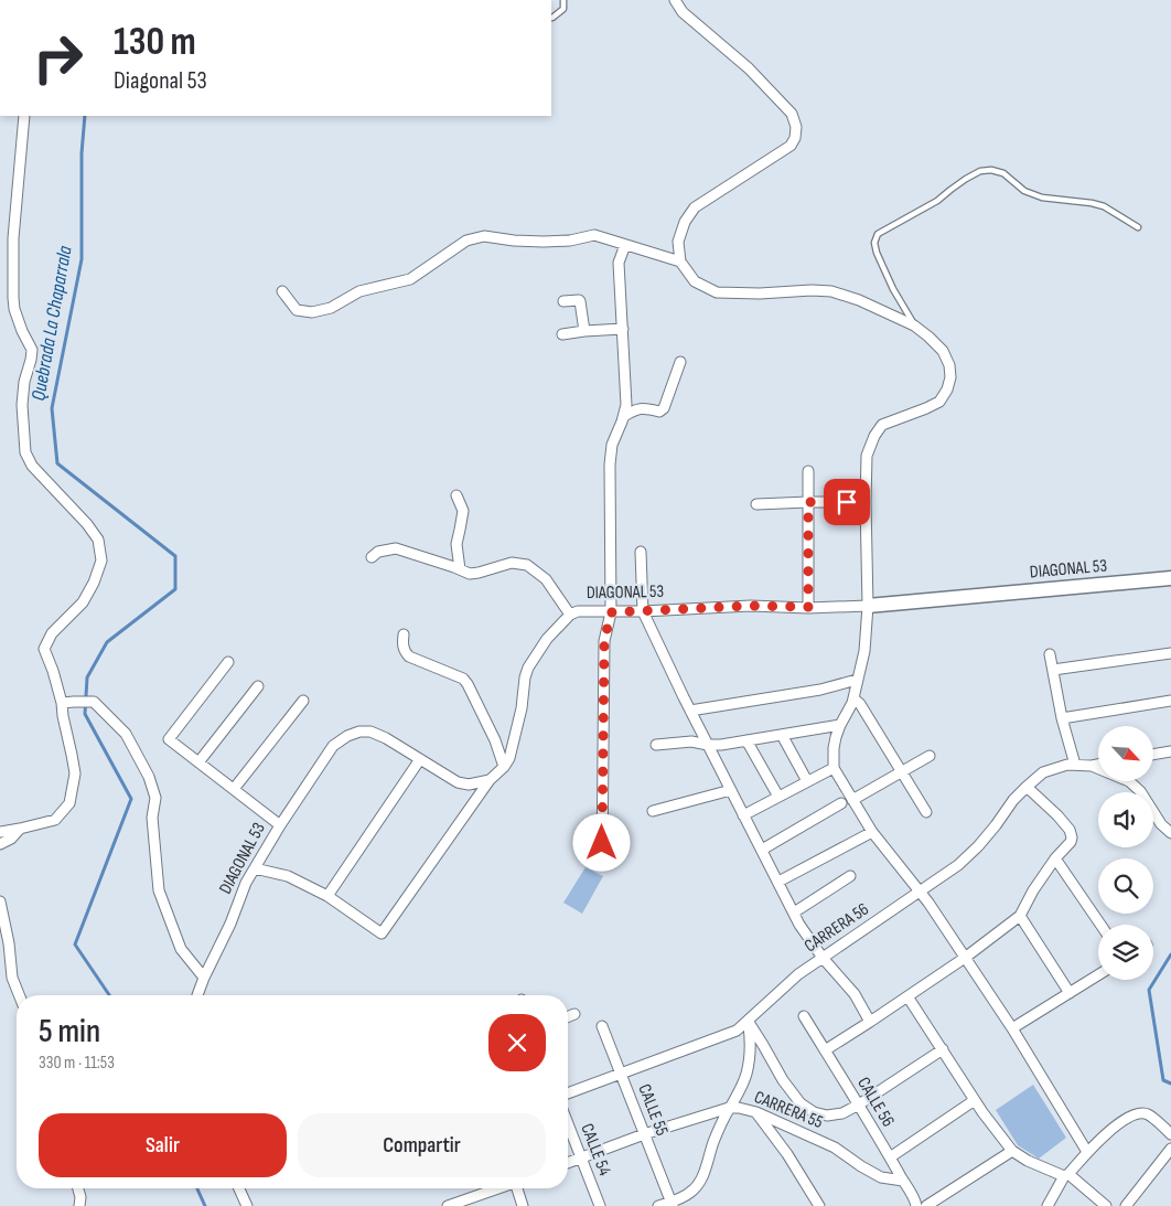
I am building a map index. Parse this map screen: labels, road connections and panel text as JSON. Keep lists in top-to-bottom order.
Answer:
{
  "streets": {
    "street": [
      "DIAGONAL 53",
      "CARRERA 56",
      "CALLE 56",
      "CALLE 55",
      "CARRERA 55",
      "CALLE 54"
    ]
  },
  "crossings": [
    ["CARRERA 56", "CALLE 55"],
    ["CALLE 56", "CARRERA 55"],
    ["CALLE 55", "CARRERA 55"],
    ["CARRERA 55", "CALLE 54"]
  ],
  "water": ["Quebrada La Chaparrala"],
  "north": "bottom right",
  "page": {
    "turn": ["130 m", "Diagonal 53"],
    "heading": ["5 min", "330 m · 11:53"],
    "buttons": ["Salir", "Compartir"]
  }
}
